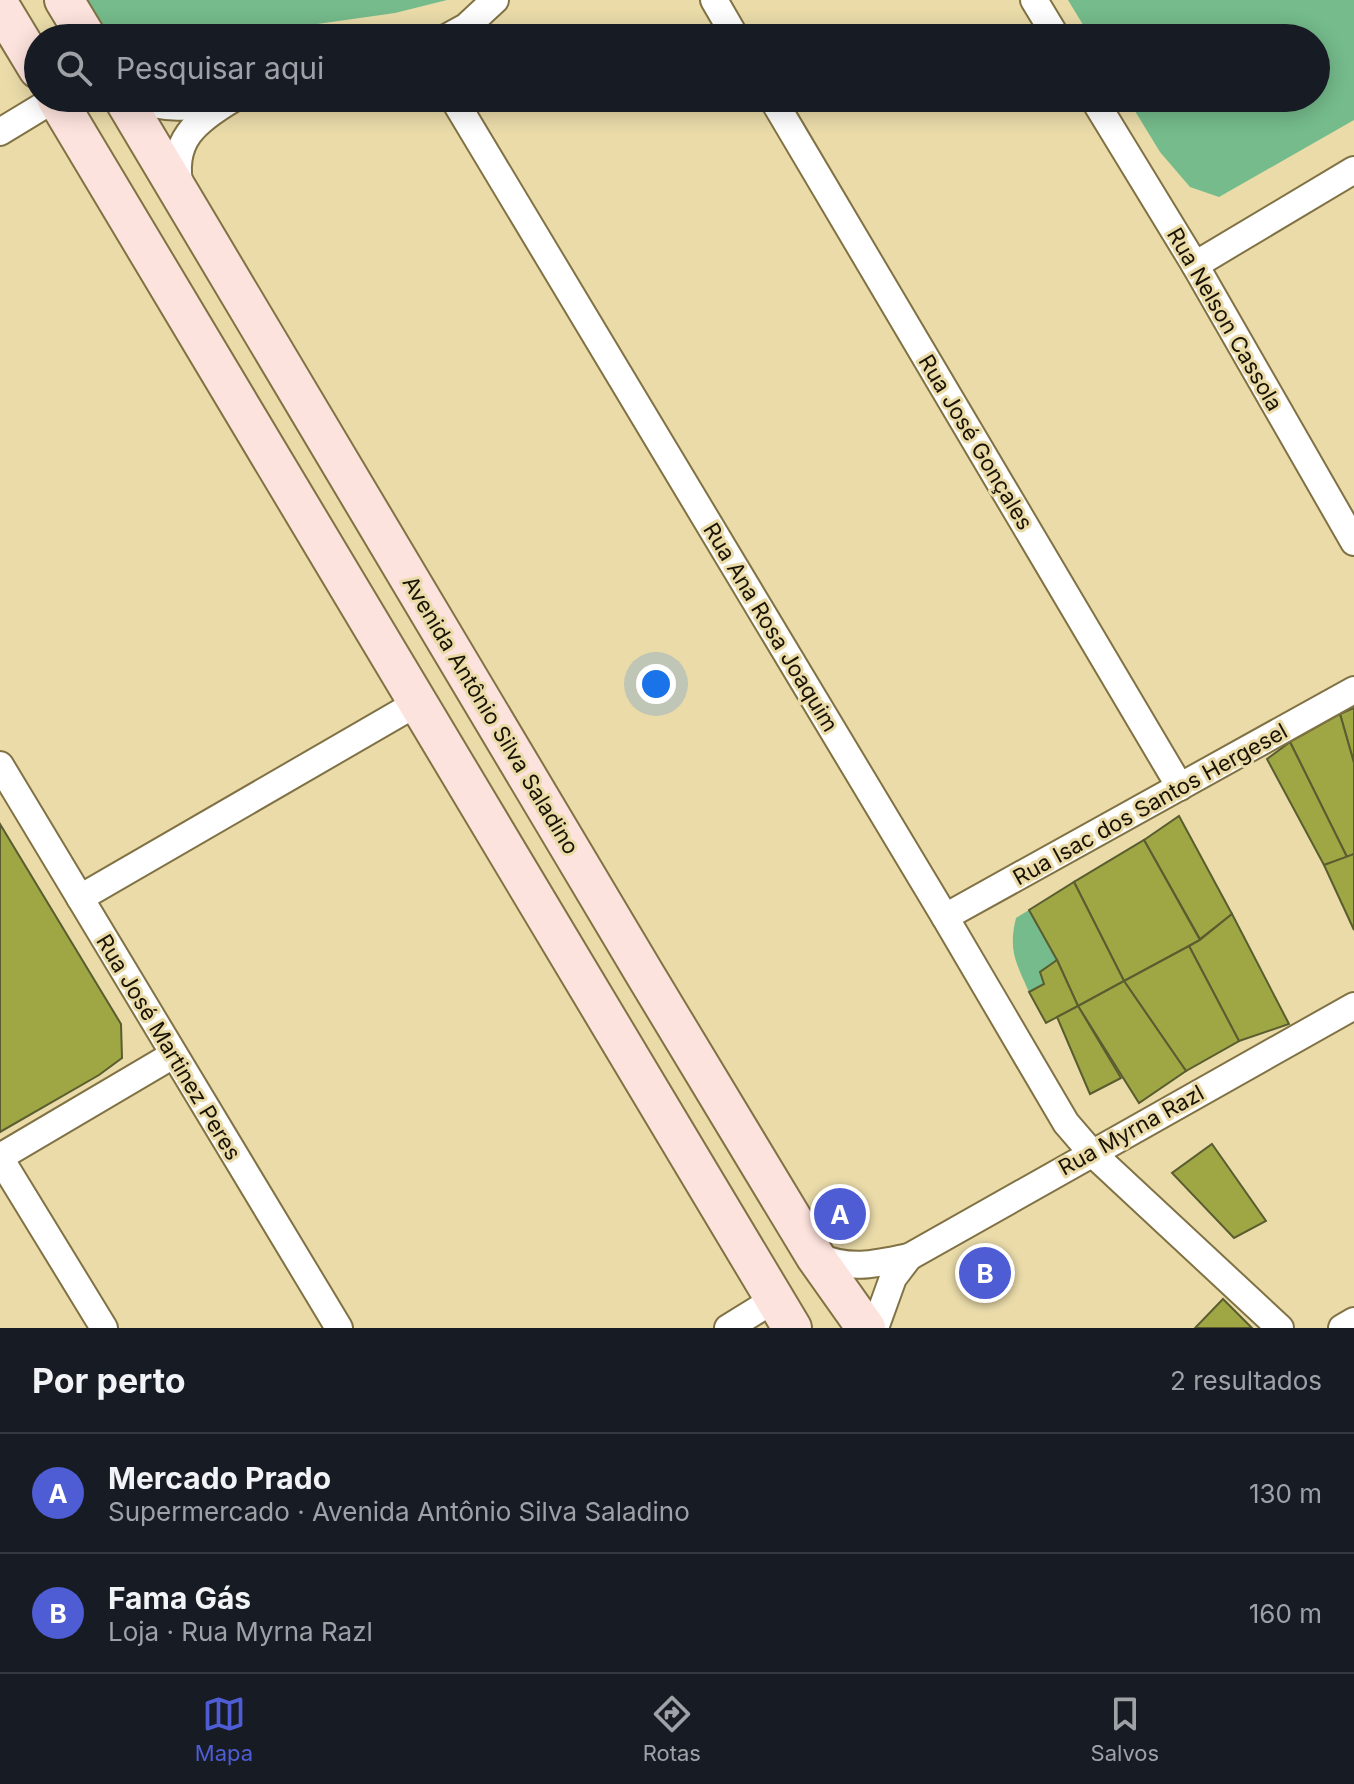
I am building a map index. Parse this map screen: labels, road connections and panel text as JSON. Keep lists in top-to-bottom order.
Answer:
{
  "streets": {
    "main road": ["Avenida Antônio Silva Saladino"],
    "street": [
      "Rua Nelson Cassola",
      "Rua José Gonçales",
      "Rua Ana Rosa Joaquim",
      "Rua Isac dos Santos Hergesel",
      "Rua José Martinez Peres",
      "Rua Myrna Razl"
    ]
  },
  "crossings": [
    ["Rua José Gonçales", "Rua Isac dos Santos Hergesel"],
    ["Rua Ana Rosa Joaquim", "Rua Isac dos Santos Hergesel"],
    ["Rua Ana Rosa Joaquim", "Rua Myrna Razl"],
    ["Avenida Antônio Silva Saladino", "Rua Myrna Razl"]
  ],
  "page": {
    "search": "Pesquisar aqui",
    "pins": ["A", "B"],
    "heading": ["Por perto", "2 resultados"],
    "list": [
      {
        "mark": "A",
        "name": "Mercado Prado",
        "note": "Supermercado · Avenida Antônio Silva Saladino",
        "value": "130 m"
      },
      {
        "mark": "B",
        "name": "Fama Gás",
        "note": "Loja · Rua Myrna Razl",
        "value": "160 m"
      }
    ],
    "nav": ["Mapa", "Rotas", "Salvos"]
  }
}
